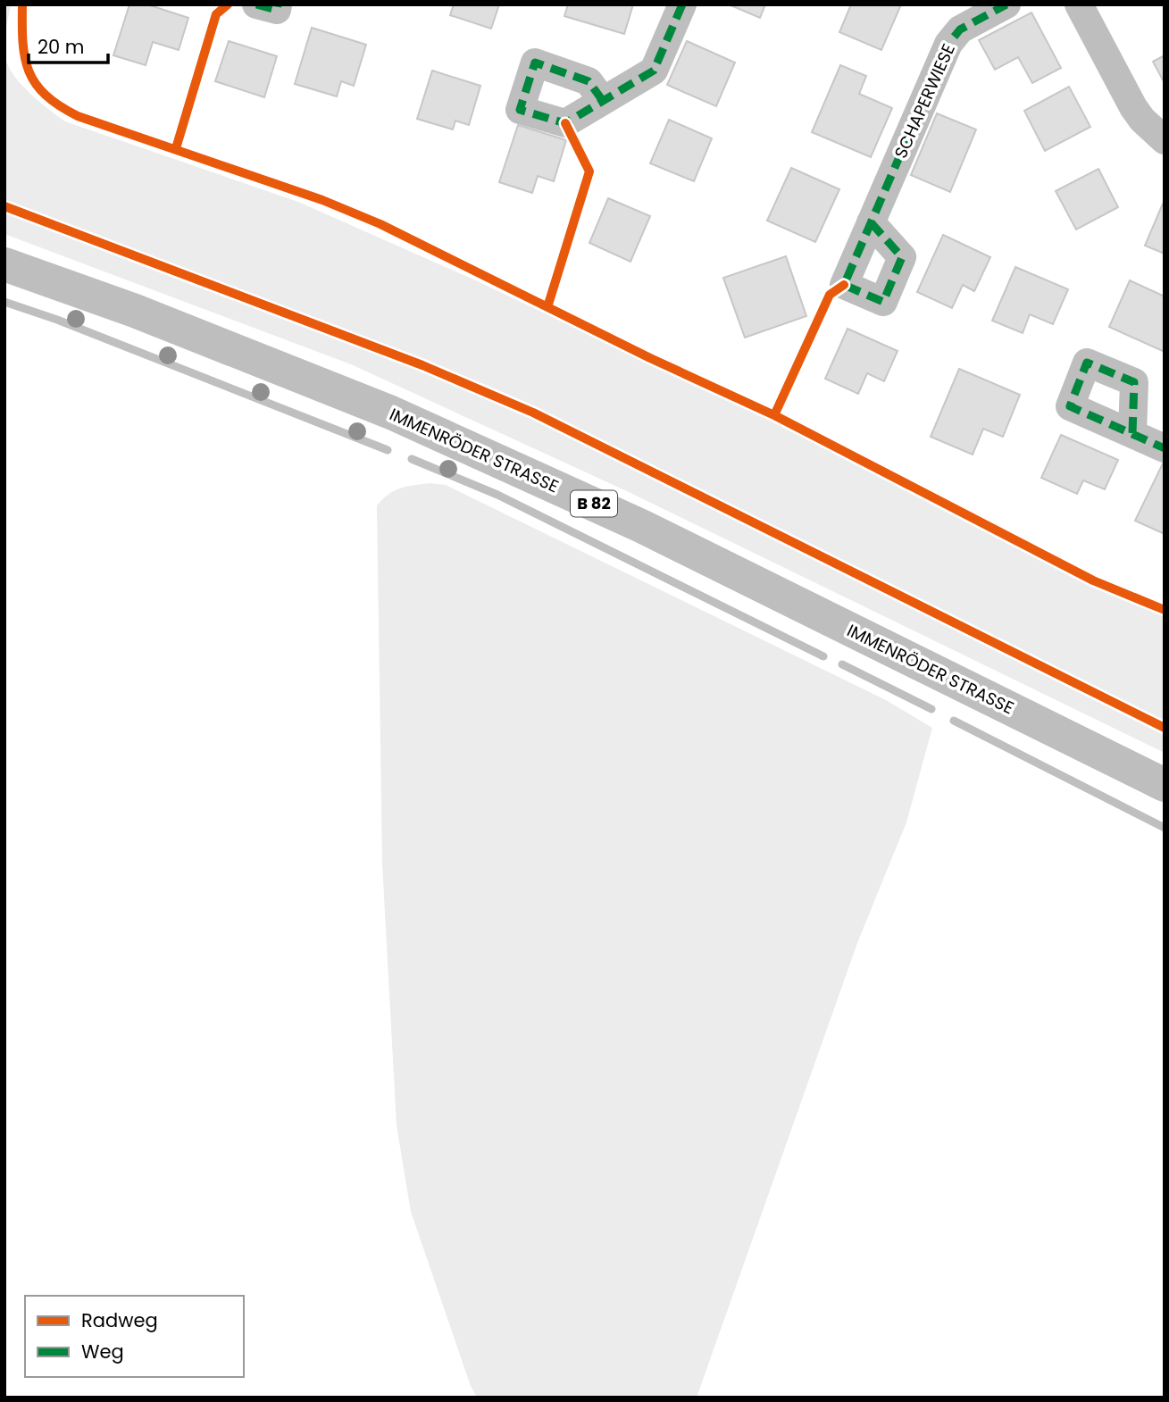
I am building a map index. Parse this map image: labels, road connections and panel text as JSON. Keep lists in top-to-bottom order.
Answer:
{
  "streets": {
    "main road": ["IMMENRÖDER STRASSE", "B 82"],
    "street": ["SCHAPERWIESE"]
  },
  "legend": ["Radweg", "Weg"],
  "scale_bar": "20 m"
}
